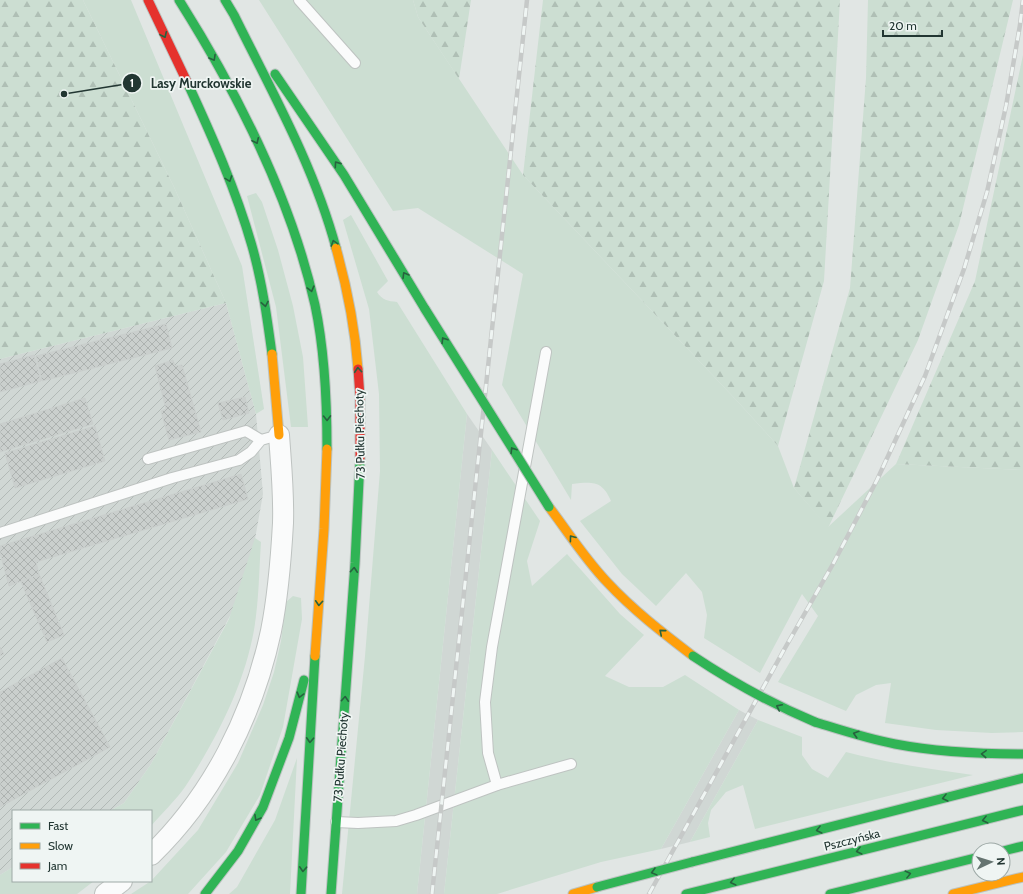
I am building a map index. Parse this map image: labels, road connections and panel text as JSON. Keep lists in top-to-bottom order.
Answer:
{
  "streets": {
    "main road": ["73 Pułku Piechoty", "Pszczyńska"]
  },
  "places": ["Lasy Murckowskie"],
  "legend": ["Fast", "Slow", "Jam"],
  "scale_bar": "20 m",
  "north": "right"
}
